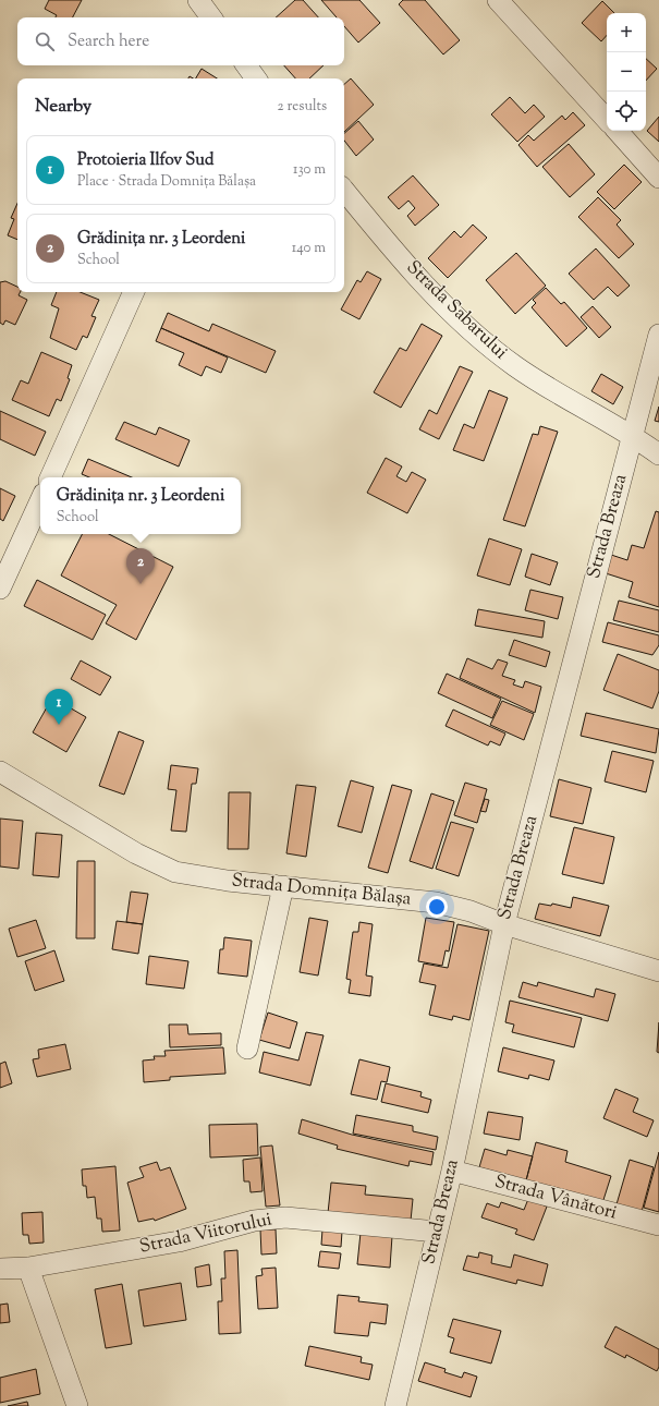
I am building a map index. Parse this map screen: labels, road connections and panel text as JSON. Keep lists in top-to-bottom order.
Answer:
{
  "streets": {
    "street": [
      "Strada Sabarului",
      "Strada Breaza",
      "Strada Domnița Bălașa",
      "Strada Vânători",
      "Strada Viitorului"
    ]
  },
  "crossings": [
    ["Strada Sabarului", "Strada Breaza"],
    ["Strada Breaza", "Strada Domnița Bălașa"],
    ["Strada Breaza", "Strada Vânători"],
    ["Strada Breaza", "Strada Viitorului"]
  ],
  "page": {
    "map_buttons": ["+", "−"],
    "search": "Search here",
    "heading": ["Nearby", "2 results"],
    "list": [
      {
        "mark": "1",
        "name": "Protoieria Ilfov Sud",
        "note": "Place · Strada Domnița Bălașa",
        "value": "130 m"
      },
      {
        "mark": "2",
        "name": "Grădinița nr. 3 Leordeni",
        "note": "School",
        "value": "140 m"
      }
    ],
    "popup": ["Grădinița nr. 3 Leordeni", "School"],
    "pins": ["2", "1"]
  }
}
